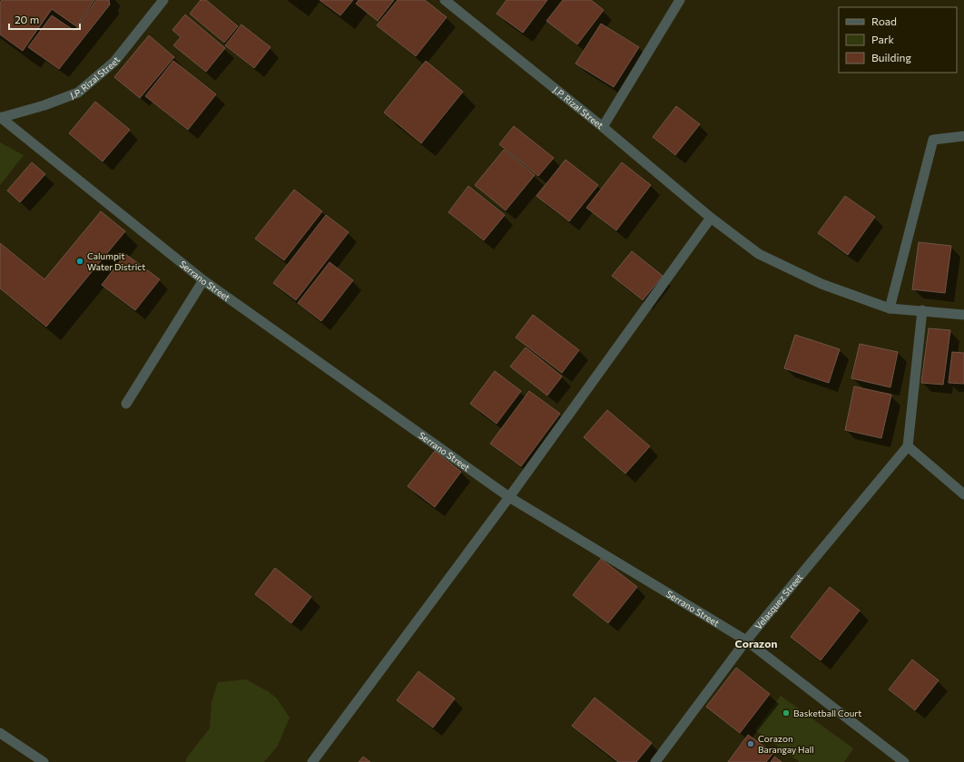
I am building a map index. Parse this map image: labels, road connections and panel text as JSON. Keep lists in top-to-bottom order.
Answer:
{
  "streets": {
    "street": ["J.P. Rizal Street", "Serrano Street", "Velasquez Street"]
  },
  "crossings": [
    ["J.P. Rizal Street", "Serrano Street"],
    ["Serrano Street", "Velasquez Street"]
  ],
  "districts": ["Corazon"],
  "places": ["Calumpit Water District", "Basketball Court", "Corazon Barangay Hall"],
  "legend": ["Road", "Park", "Building"],
  "scale_bar": "20 m"
}
